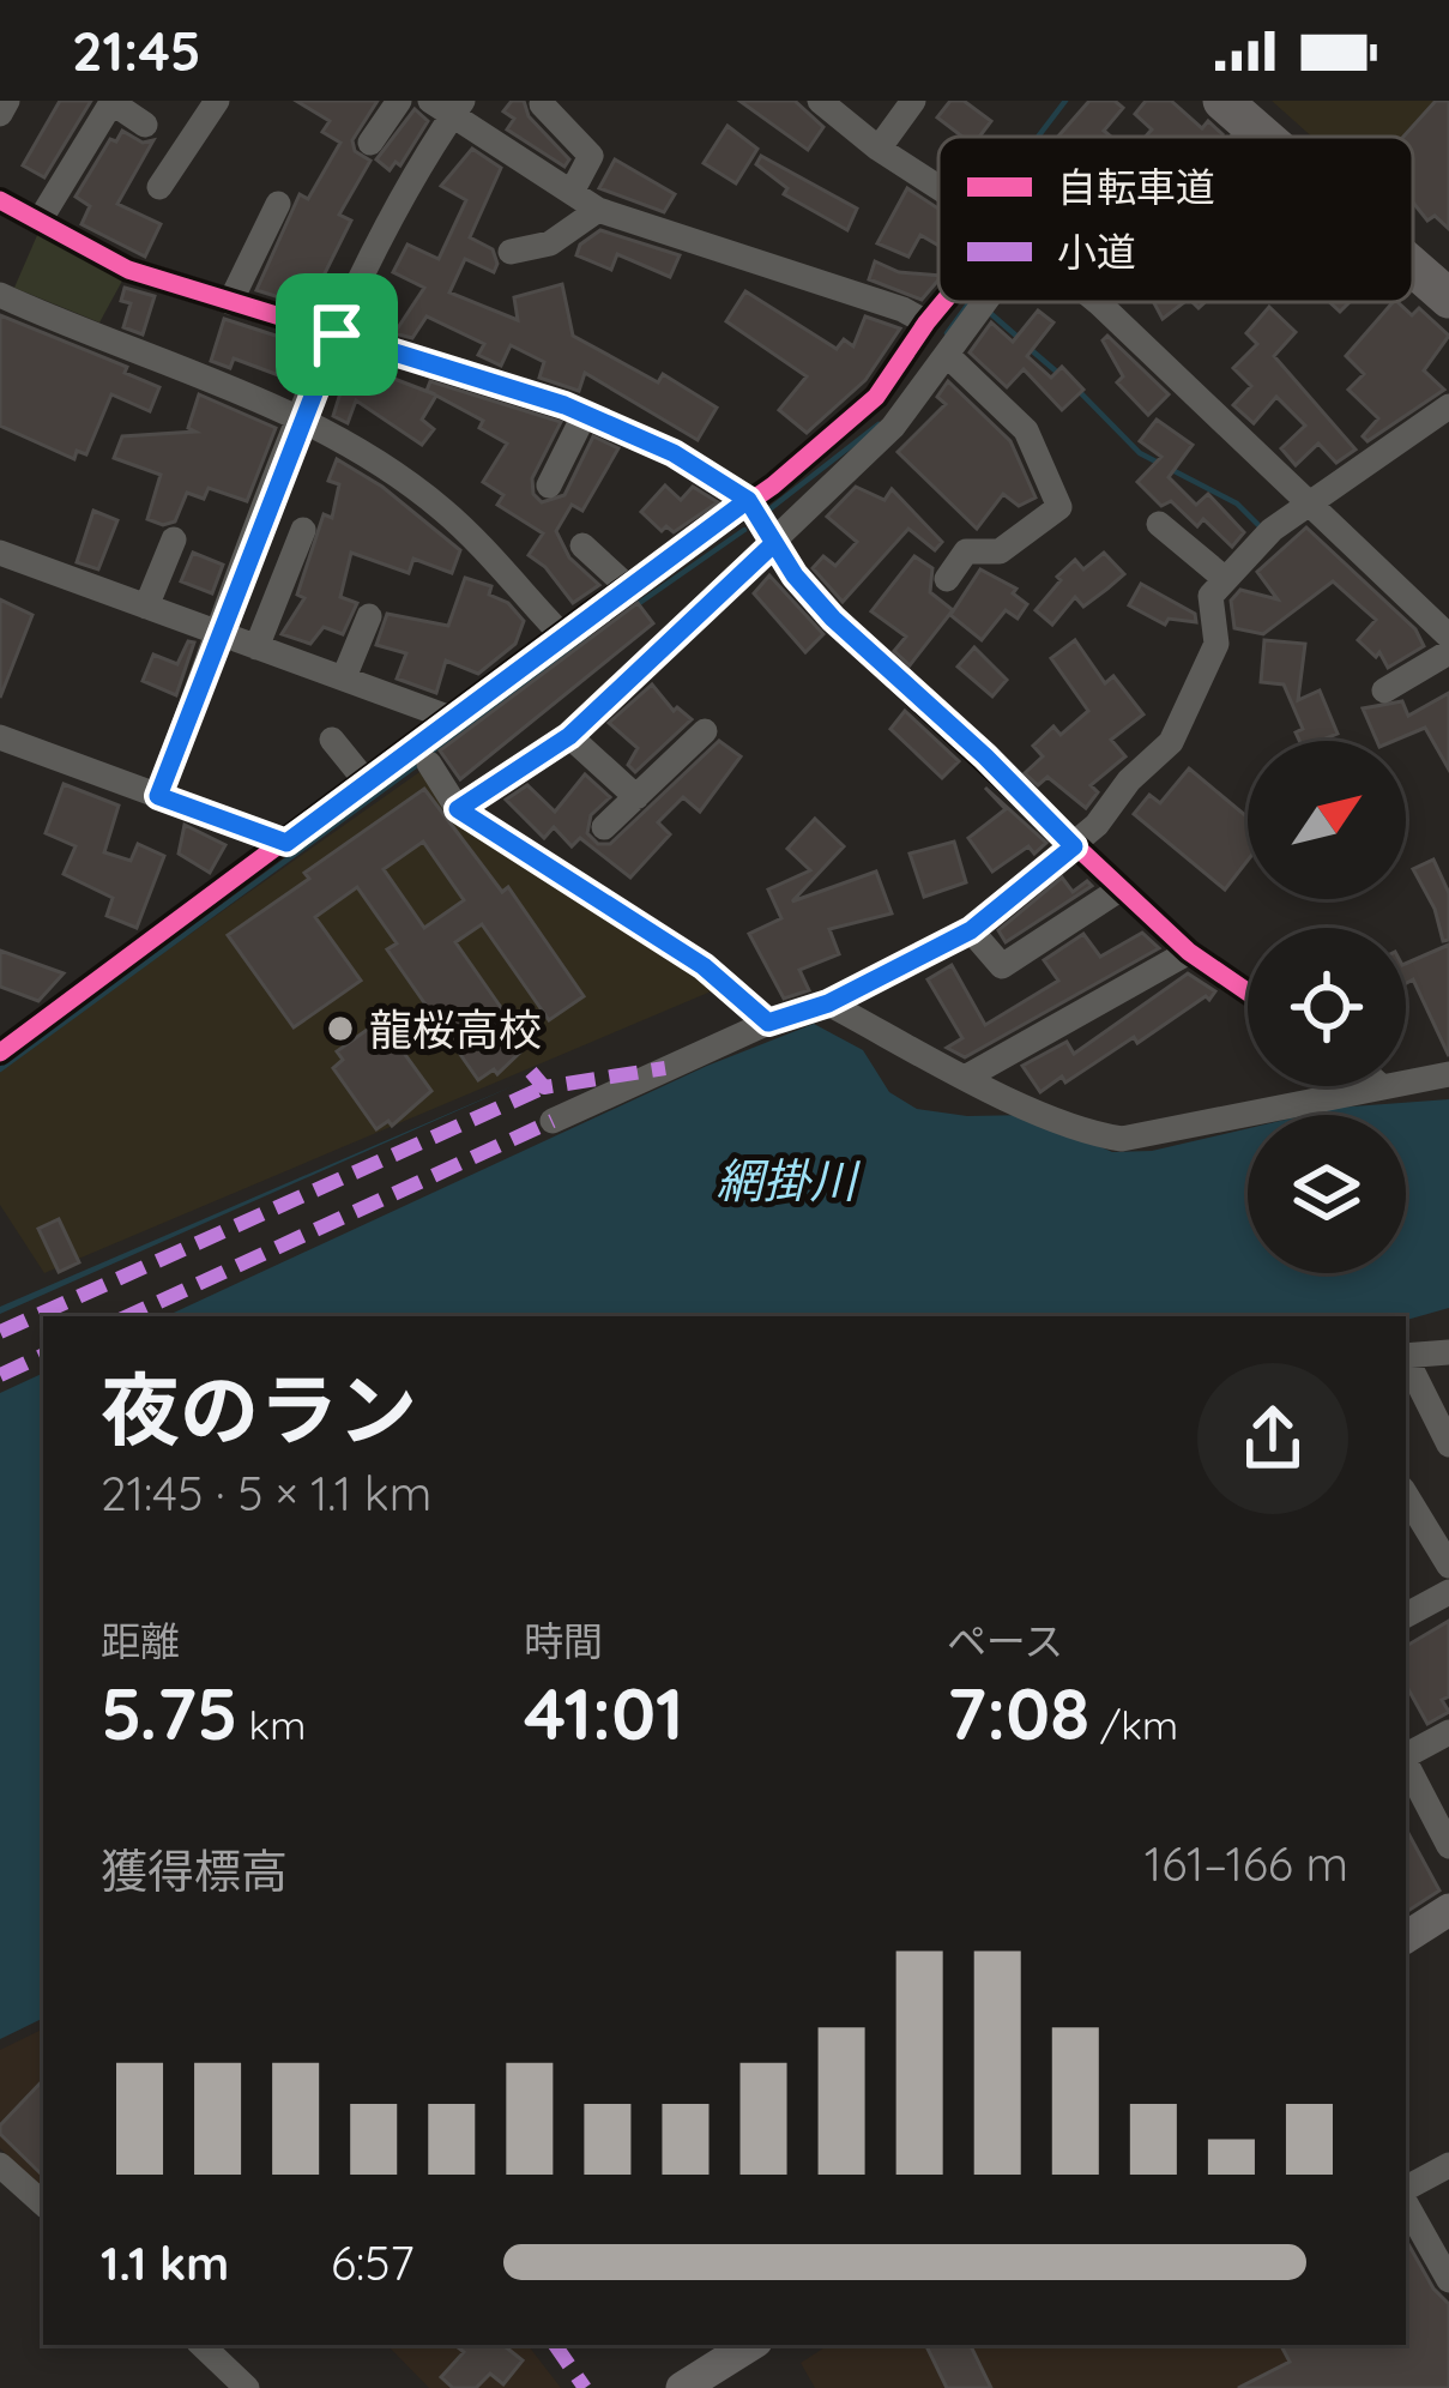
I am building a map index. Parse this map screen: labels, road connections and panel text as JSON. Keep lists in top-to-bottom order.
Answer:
{
  "water": ["網掛川"],
  "places": ["龍桜高校"],
  "legend": ["自転車道", "小道"],
  "north": "top right",
  "page": {
    "status": "21:45",
    "heading": ["夜のラン", "21:45 · 5 × 1.1 km"],
    "stats": [
      ["距離", "5.75 km"],
      ["時間", "41:01"],
      ["ペース", "7:08 /km"]
    ],
    "chart": ["獲得標高", "161–166 m"],
    "list": [
      {
        "name": "1.1 km",
        "note": "6:57"
      }
    ]
  }
}
